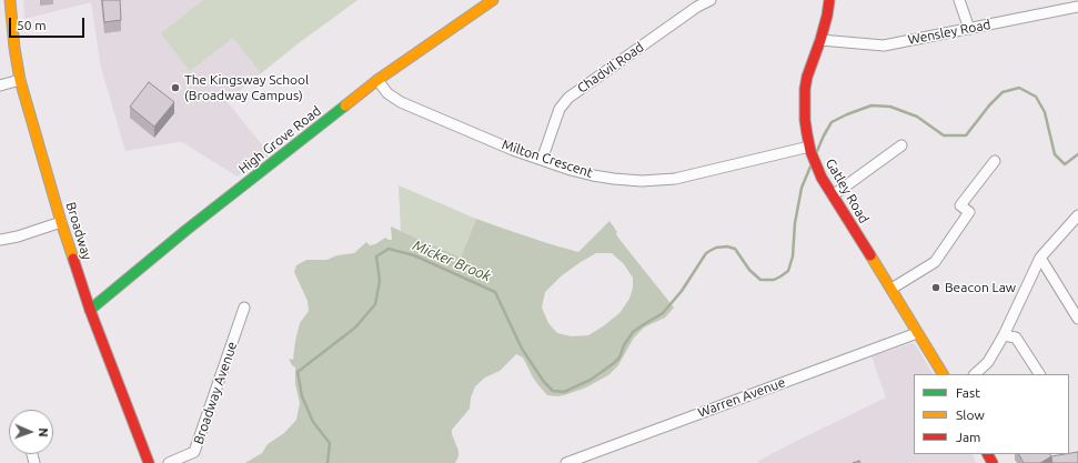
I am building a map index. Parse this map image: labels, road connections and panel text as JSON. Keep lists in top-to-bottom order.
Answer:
{
  "streets": {
    "street": [
      "Wensley Road",
      "Chadvil Road",
      "High Grove Road",
      "Milton Crescent",
      "Gatley Road",
      "Broadway",
      "Broadway Avenue",
      "Warren Avenue"
    ]
  },
  "crossings": [
    ["Wensley Road", "Gatley Road"],
    ["Chadvil Road", "Milton Crescent"],
    ["High Grove Road", "Milton Crescent"],
    ["High Grove Road", "Broadway"],
    ["Milton Crescent", "Gatley Road"],
    ["Gatley Road", "Warren Avenue"]
  ],
  "water": ["Micker Brook"],
  "places": ["The Kingsway School (Broadway Campus)", "Beacon Law"],
  "legend": ["Fast", "Slow", "Jam"],
  "scale_bar": "50 m",
  "north": "right"
}
